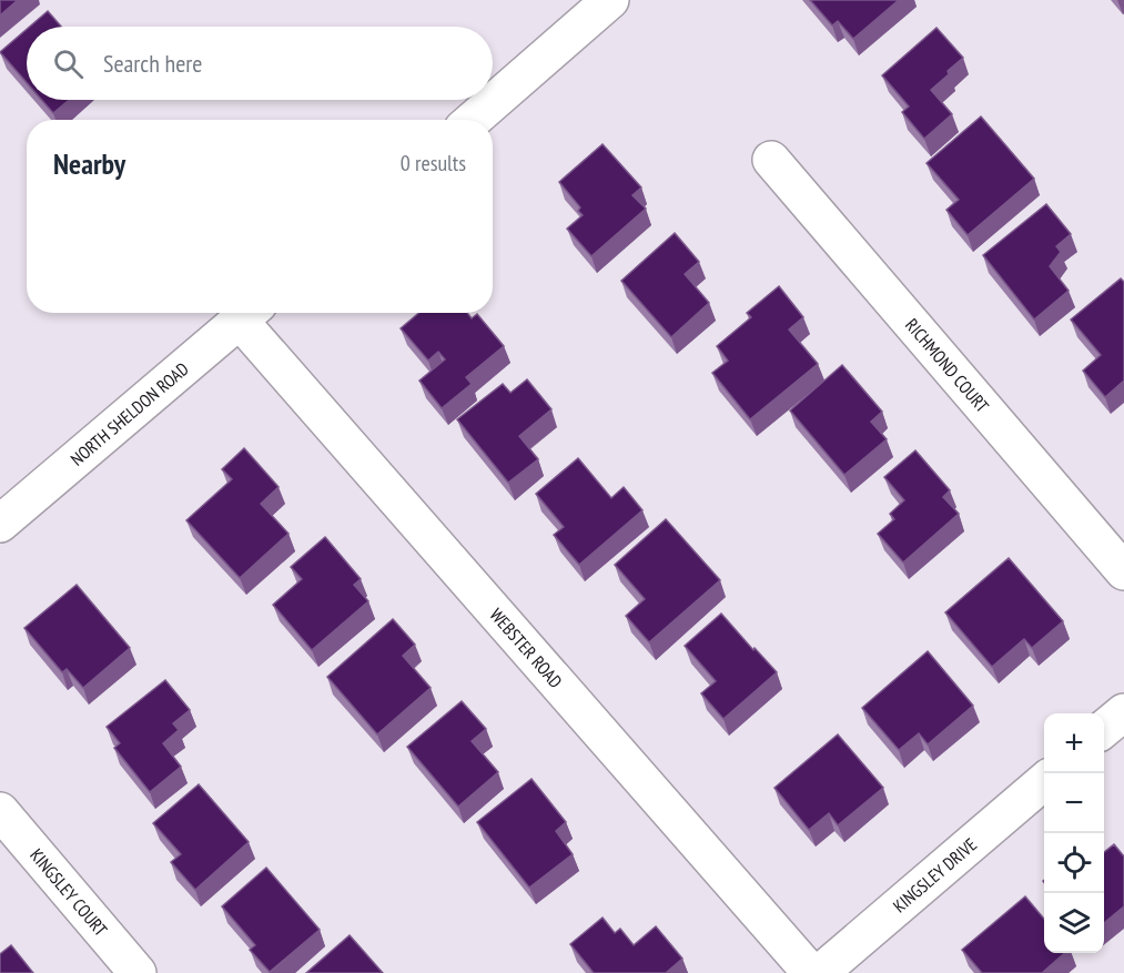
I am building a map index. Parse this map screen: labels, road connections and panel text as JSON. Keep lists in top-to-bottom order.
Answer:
{
  "streets": {
    "street": [
      "RICHMOND COURT",
      "NORTH SHELDON ROAD",
      "WEBSTER ROAD",
      "KINGSLEY DRIVE",
      "KINGSLEY COURT"
    ]
  },
  "crossings": [
    ["NORTH SHELDON ROAD", "WEBSTER ROAD"]
  ],
  "page": {
    "search": "Search here",
    "heading": ["Nearby", "0 results"],
    "map_buttons": ["+", "−"]
  }
}
